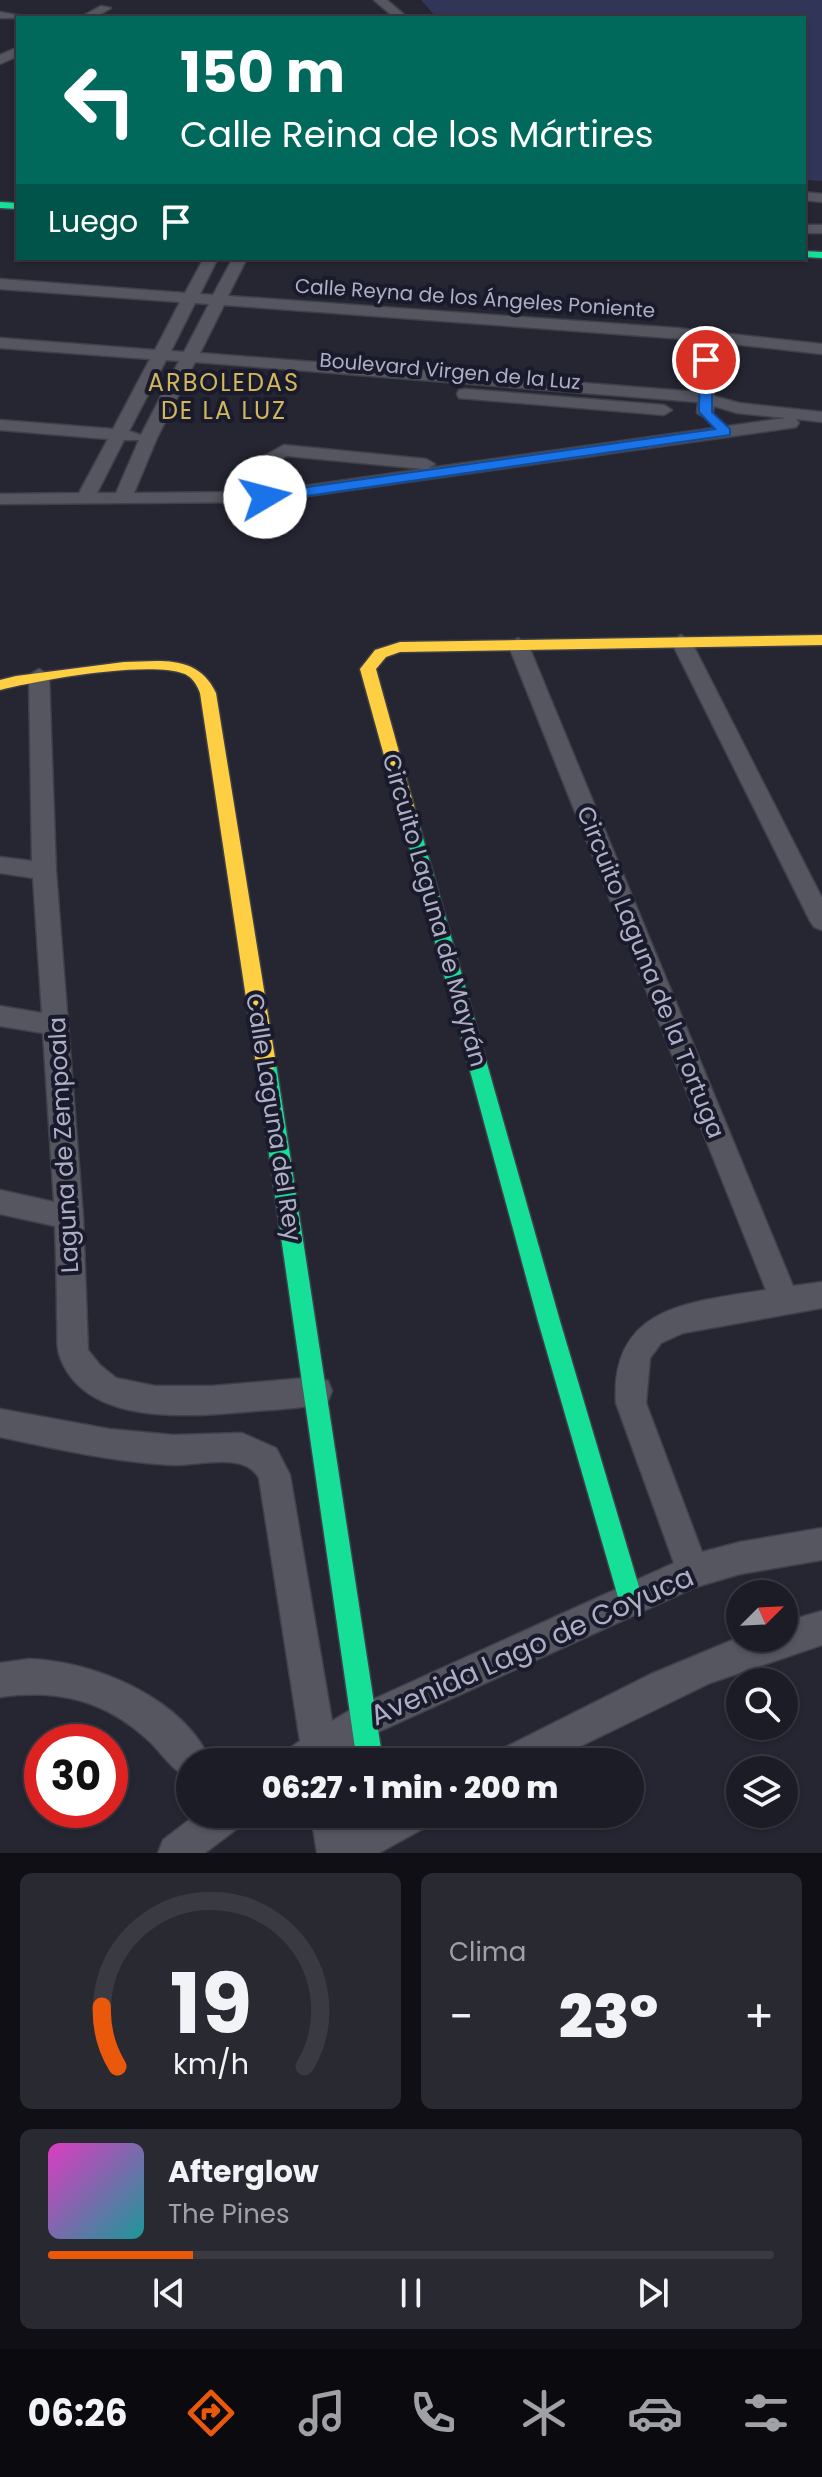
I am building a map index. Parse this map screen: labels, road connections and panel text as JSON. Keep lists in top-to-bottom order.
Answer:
{
  "streets": {
    "street": [
      "Calle Reyna de los Ángeles Poniente",
      "Boulevard Virgen de la Luz",
      "Circuito Laguna de Mayrán",
      "Circuito Laguna de la Tortuga",
      "Calle Laguna del Rey",
      "Laguna de Zempoala",
      "Avenida Lago de Coyuca"
    ]
  },
  "crossings": [
    ["Circuito Laguna de Mayrán", "Circuito Laguna de la Tortuga"],
    ["Circuito Laguna de Mayrán", "Avenida Lago de Coyuca"],
    ["Calle Laguna del Rey", "Laguna de Zempoala"],
    ["Calle Laguna del Rey", "Avenida Lago de Coyuca"]
  ],
  "districts": ["ARBOLEDAS DE LA LUZ"],
  "north": "top right",
  "page": {
    "turn": ["150 m", "Calle Reina de los Mártires"],
    "then": "Luego",
    "limit": "30",
    "trip": "06:27 · 1 min · 200 m",
    "tile": "Clima",
    "heat": ["−", "23°", "+"],
    "song": ["Afterglow", "The Pines"],
    "tabs": "06:26",
    "gauge": ["19", "km/h"]
  }
}
